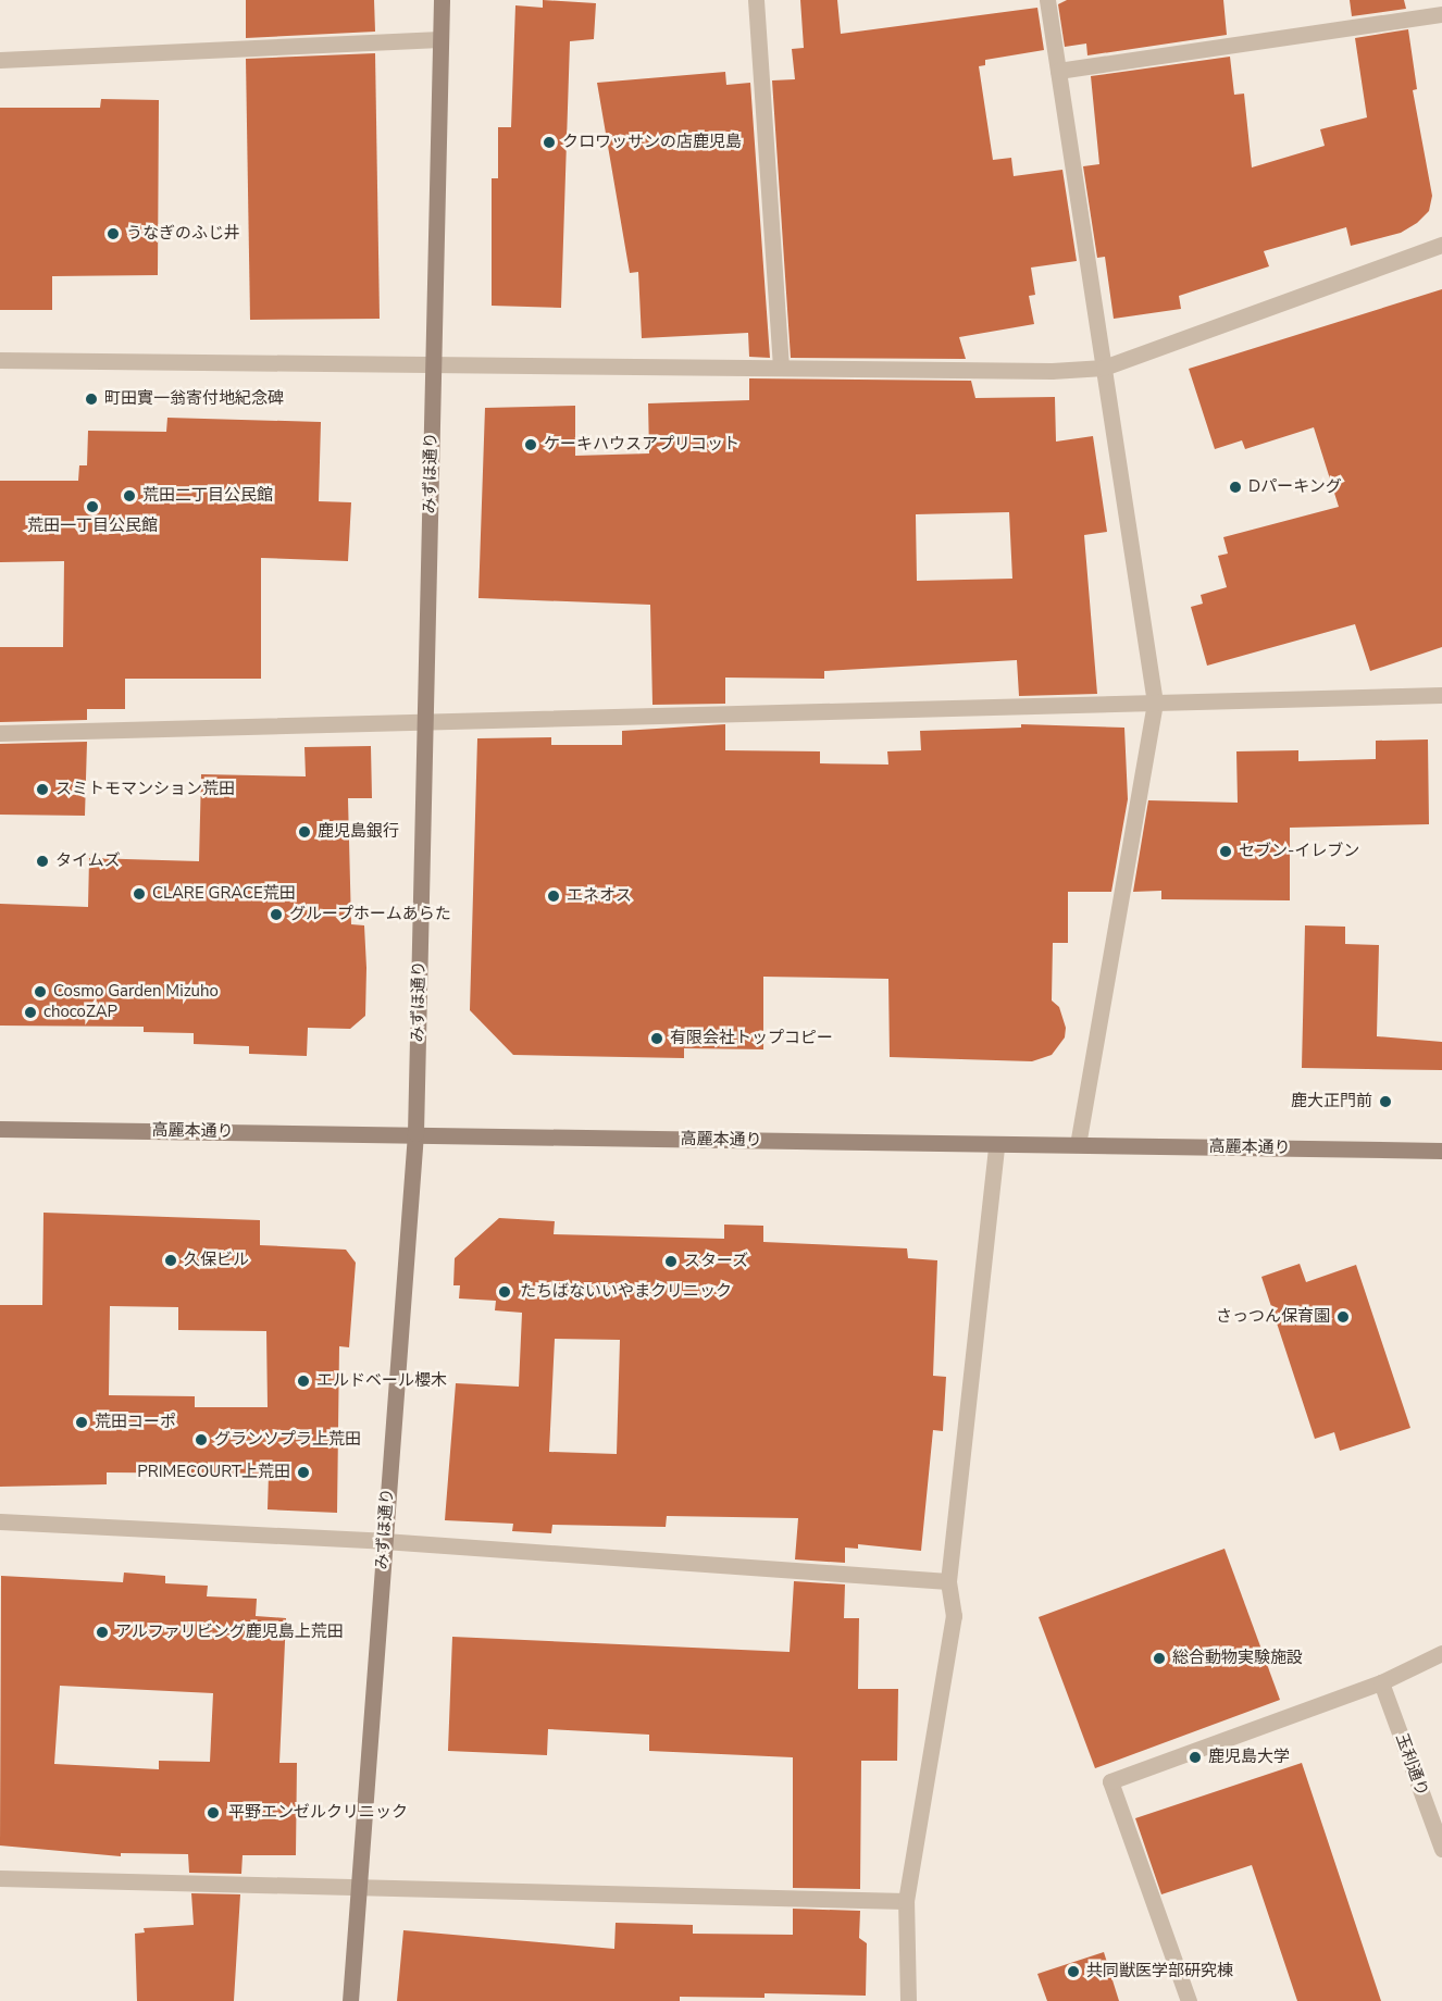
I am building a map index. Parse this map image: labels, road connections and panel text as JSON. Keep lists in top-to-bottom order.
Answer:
{
  "streets": {
    "street": ["みずほ通り", "高麗本通り", "玉利通り"]
  },
  "crossings": [
    ["みずほ通り", "高麗本通り"]
  ],
  "places": [
    "クロワッサンの店鹿児島",
    "うなぎのふじ井",
    "町田實一翁寄付地紀念碑",
    "ケーキハウスアプリコット",
    "Dパーキング",
    "荒田二丁目公民館",
    "荒田一丁目公民館",
    "スミトモマンション荒田",
    "鹿児島銀行",
    "セブン-イレブン",
    "タイムズ",
    "CLARE GRACE荒田",
    "エネオス",
    "グループホームあらた",
    "Cosmo Garden Mizuho",
    "chocoZAP",
    "有限会社トップコピー",
    "鹿大正門前",
    "久保ビル",
    "スターズ",
    "たちばないいやまクリニック",
    "さっつん保育園",
    "エルドベール櫻木",
    "荒田コーポ",
    "グランソプラ上荒田",
    "PRIMECOURT上荒田",
    "アルファリビング鹿児島上荒田",
    "総合動物実験施設",
    "鹿児島大学",
    "平野エンゼルクリニック",
    "共同獣医学部研究棟"
  ]
}
